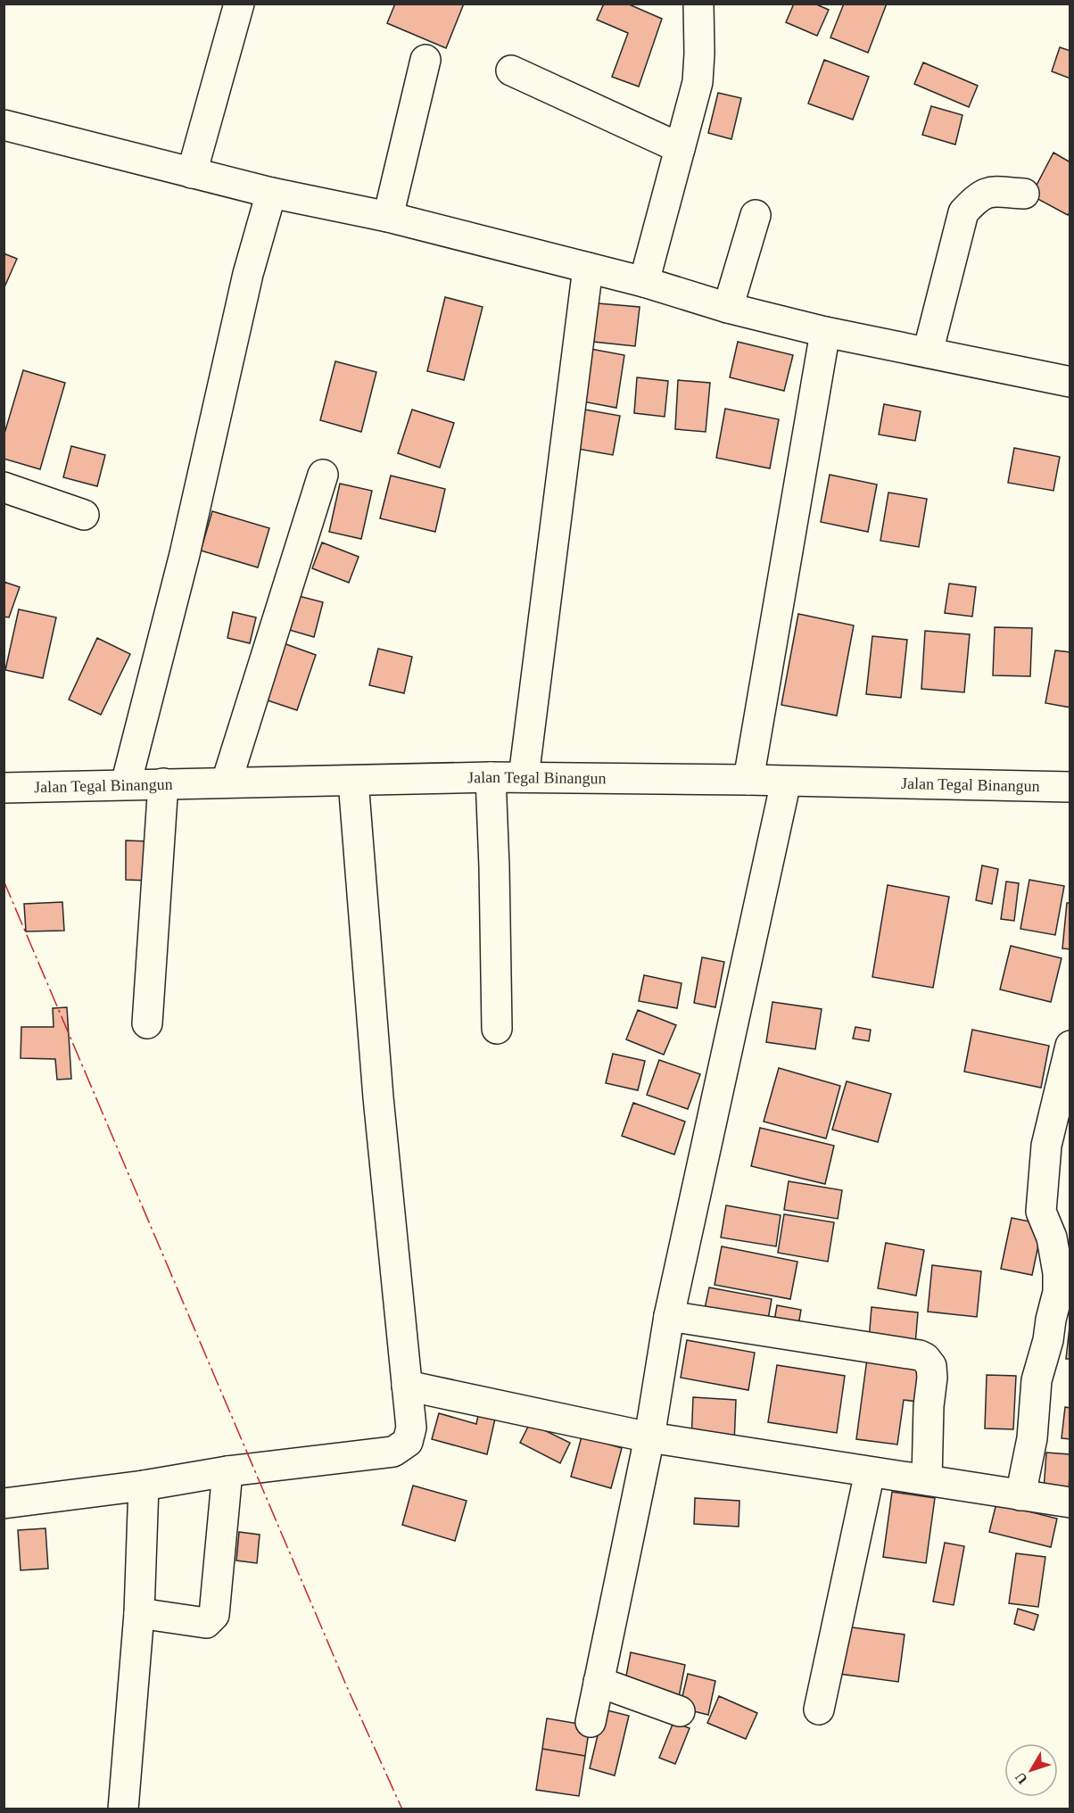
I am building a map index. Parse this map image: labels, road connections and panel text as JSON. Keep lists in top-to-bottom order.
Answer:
{
  "streets": {
    "street": ["Jalan Tegal Binangun"]
  },
  "north": "bottom left"
}
